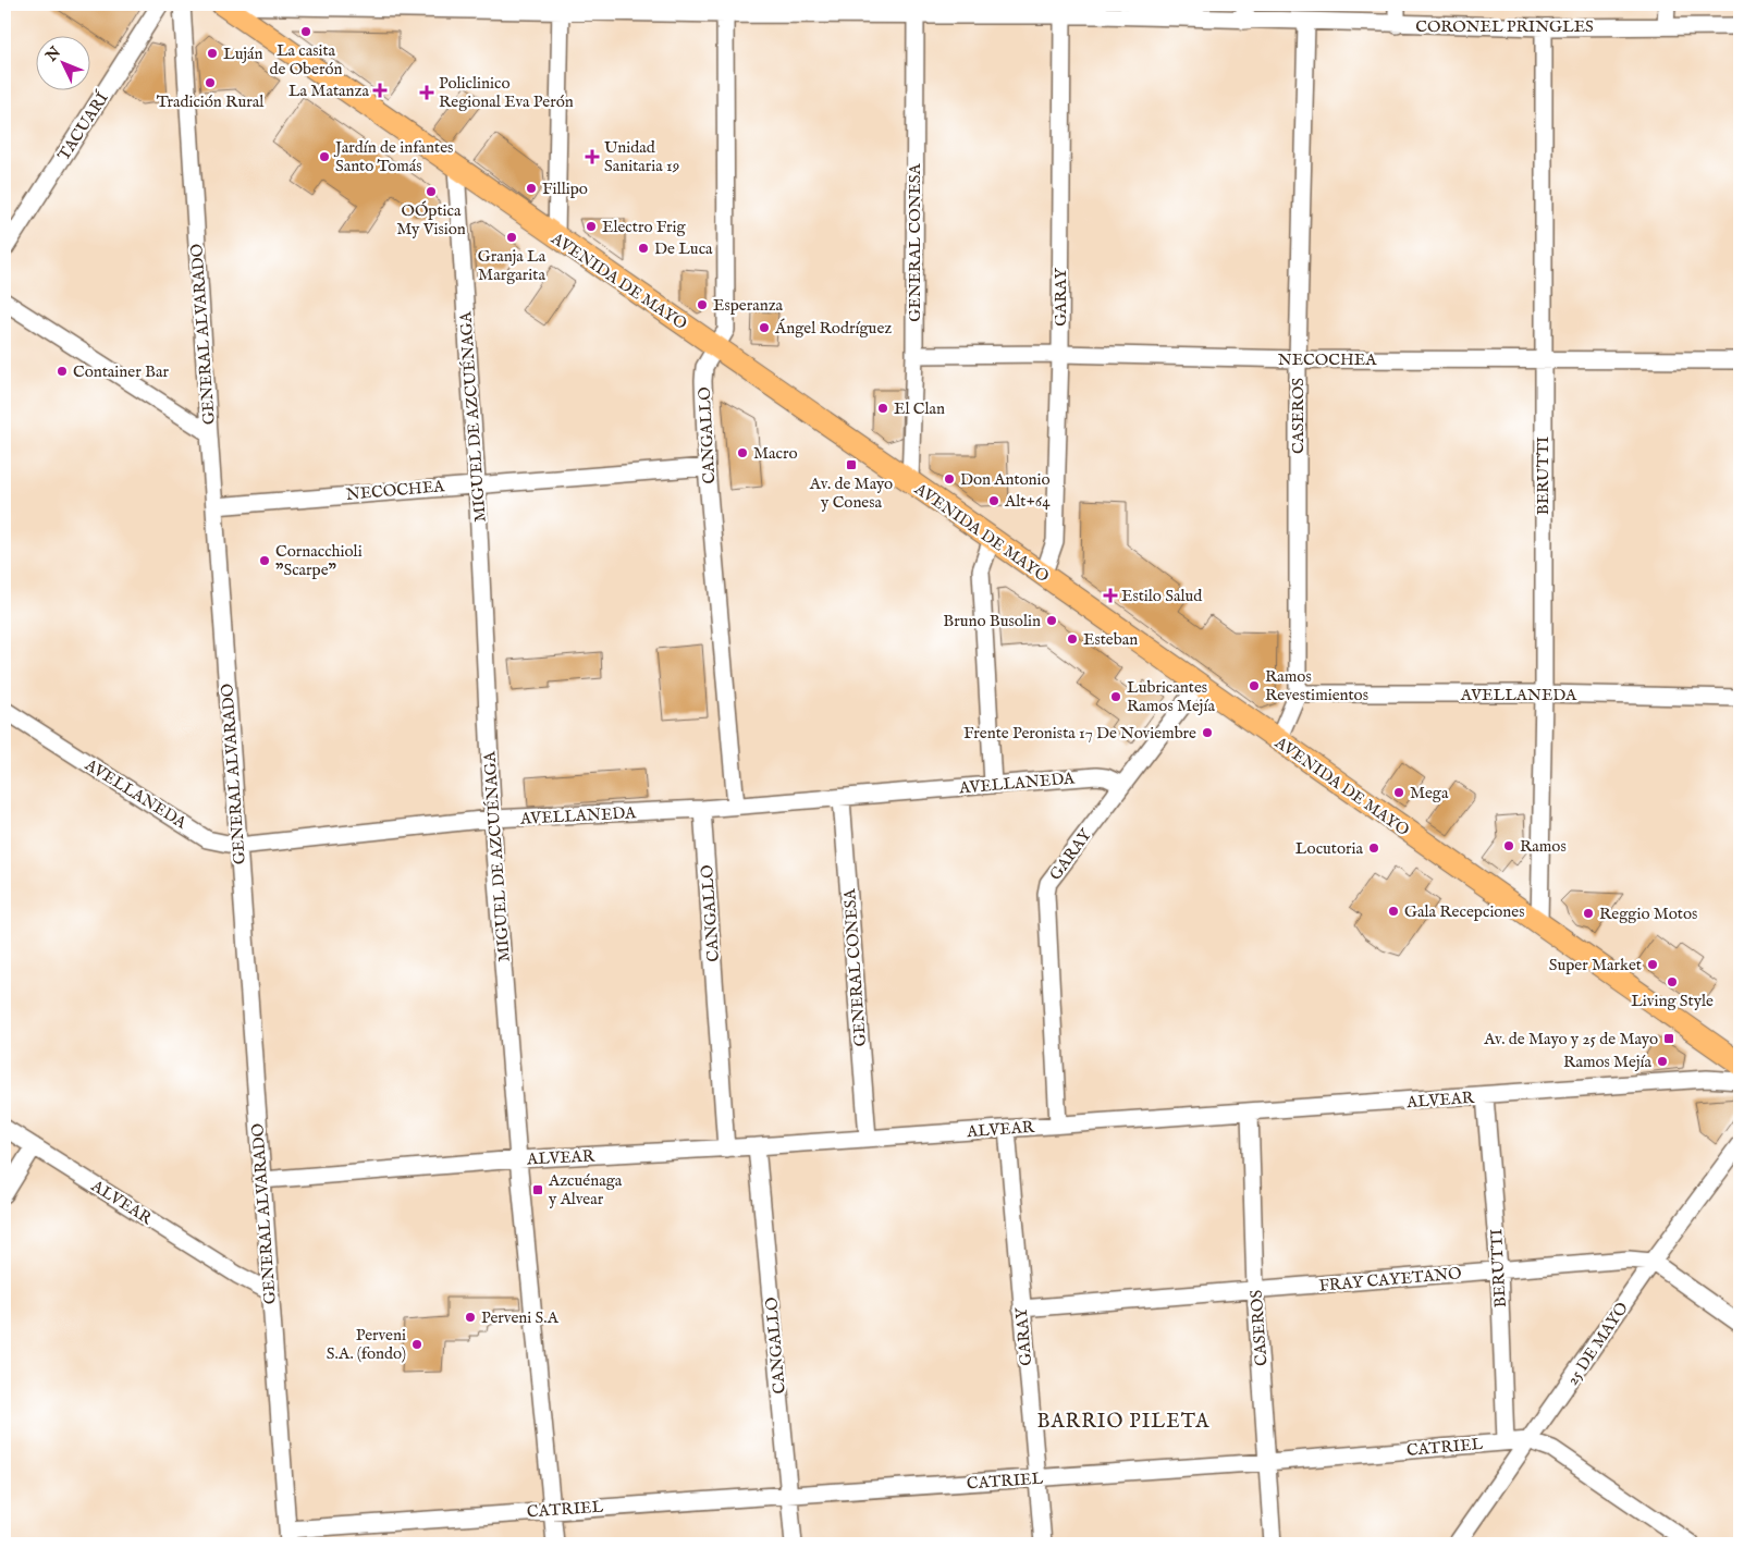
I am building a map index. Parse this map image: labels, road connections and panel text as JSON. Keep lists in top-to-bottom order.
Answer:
{
  "streets": {
    "main road": ["AVENIDA DE MAYO"],
    "street": [
      "CORONEL PRINGLES",
      "TACUARÍ",
      "GENERAL CONESA",
      "GARAY",
      "GENERAL ALVARADO",
      "NECOCHEA",
      "CASEROS",
      "MIGUEL DE AZCUÉNAGA",
      "CANGALLO",
      "BERUTTI",
      "AVELLANEDA",
      "ALVEAR",
      "FRAY CAYETANO",
      "25 DE MAYO",
      "CATRIEL"
    ]
  },
  "crossings": [
    ["CORONEL PRINGLES", "GENERAL CONESA"],
    ["CORONEL PRINGLES", "AVENIDA DE MAYO"],
    ["CORONEL PRINGLES", "GARAY"],
    ["CORONEL PRINGLES", "CASEROS"],
    ["CORONEL PRINGLES", "CANGALLO"],
    ["CORONEL PRINGLES", "BERUTTI"],
    ["GENERAL CONESA", "AVENIDA DE MAYO"],
    ["GENERAL CONESA", "NECOCHEA"],
    ["GENERAL CONESA", "AVELLANEDA"],
    ["GENERAL CONESA", "ALVEAR"],
    ["AVENIDA DE MAYO", "GARAY"],
    ["AVENIDA DE MAYO", "CASEROS"],
    ["AVENIDA DE MAYO", "MIGUEL DE AZCUÉNAGA"],
    ["AVENIDA DE MAYO", "CANGALLO"],
    ["AVENIDA DE MAYO", "BERUTTI"],
    ["GARAY", "NECOCHEA"],
    ["GARAY", "AVELLANEDA"],
    ["GARAY", "ALVEAR"],
    ["GARAY", "FRAY CAYETANO"],
    ["GARAY", "CATRIEL"],
    ["GENERAL ALVARADO", "NECOCHEA"],
    ["GENERAL ALVARADO", "AVELLANEDA"],
    ["GENERAL ALVARADO", "ALVEAR"],
    ["GENERAL ALVARADO", "CATRIEL"],
    ["NECOCHEA", "CASEROS"],
    ["NECOCHEA", "MIGUEL DE AZCUÉNAGA"],
    ["NECOCHEA", "CANGALLO"],
    ["NECOCHEA", "BERUTTI"],
    ["CASEROS", "AVELLANEDA"],
    ["CASEROS", "ALVEAR"],
    ["CASEROS", "FRAY CAYETANO"],
    ["CASEROS", "CATRIEL"],
    ["MIGUEL DE AZCUÉNAGA", "AVELLANEDA"],
    ["MIGUEL DE AZCUÉNAGA", "ALVEAR"],
    ["MIGUEL DE AZCUÉNAGA", "CATRIEL"],
    ["CANGALLO", "AVELLANEDA"],
    ["CANGALLO", "ALVEAR"],
    ["CANGALLO", "CATRIEL"],
    ["BERUTTI", "AVELLANEDA"],
    ["BERUTTI", "ALVEAR"],
    ["BERUTTI", "FRAY CAYETANO"],
    ["BERUTTI", "CATRIEL"],
    ["FRAY CAYETANO", "25 DE MAYO"],
    ["25 DE MAYO", "CATRIEL"]
  ],
  "districts": ["BARRIO PILETA"],
  "places": {
    "other": [
      "La casita de Oberón",
      "Luján",
      "Tradición Rural",
      "Jardín de infantes Santo Tomás",
      "Fillipo",
      "OÓptica My Vision",
      "Electro Frig",
      "Granja La Margarita",
      "De Luca",
      "Esperanza",
      "Ángel Rodríguez",
      "Container Bar",
      "El Clan",
      "Macro",
      "Don Antonio",
      "Alt+64",
      "Cornacchioli \"Scarpe\"",
      "Bruno Busolin",
      "Esteban",
      "Ramos Revestimientos",
      "Lubricantes Ramos Mejía",
      "Frente Peronista 17 De Noviembre",
      "Mega",
      "Ramos",
      "Locutoria",
      "Gala Recepciones",
      "Reggio Motos",
      "Super Market",
      "Living Style",
      "Ramos Mejía",
      "Perveni S.A",
      "Perveni S.A. (fondo)"
    ],
    "health": [
      "La Matanza",
      "Policlinico Regional Eva Perón",
      "Unidad Sanitaria 19",
      "Estilo Salud"
    ],
    "transit": ["Av. de Mayo y Conesa", "Av. de Mayo y 25 de Mayo", "Azcuénaga y Alvear"]
  },
  "north": "top left"
}
